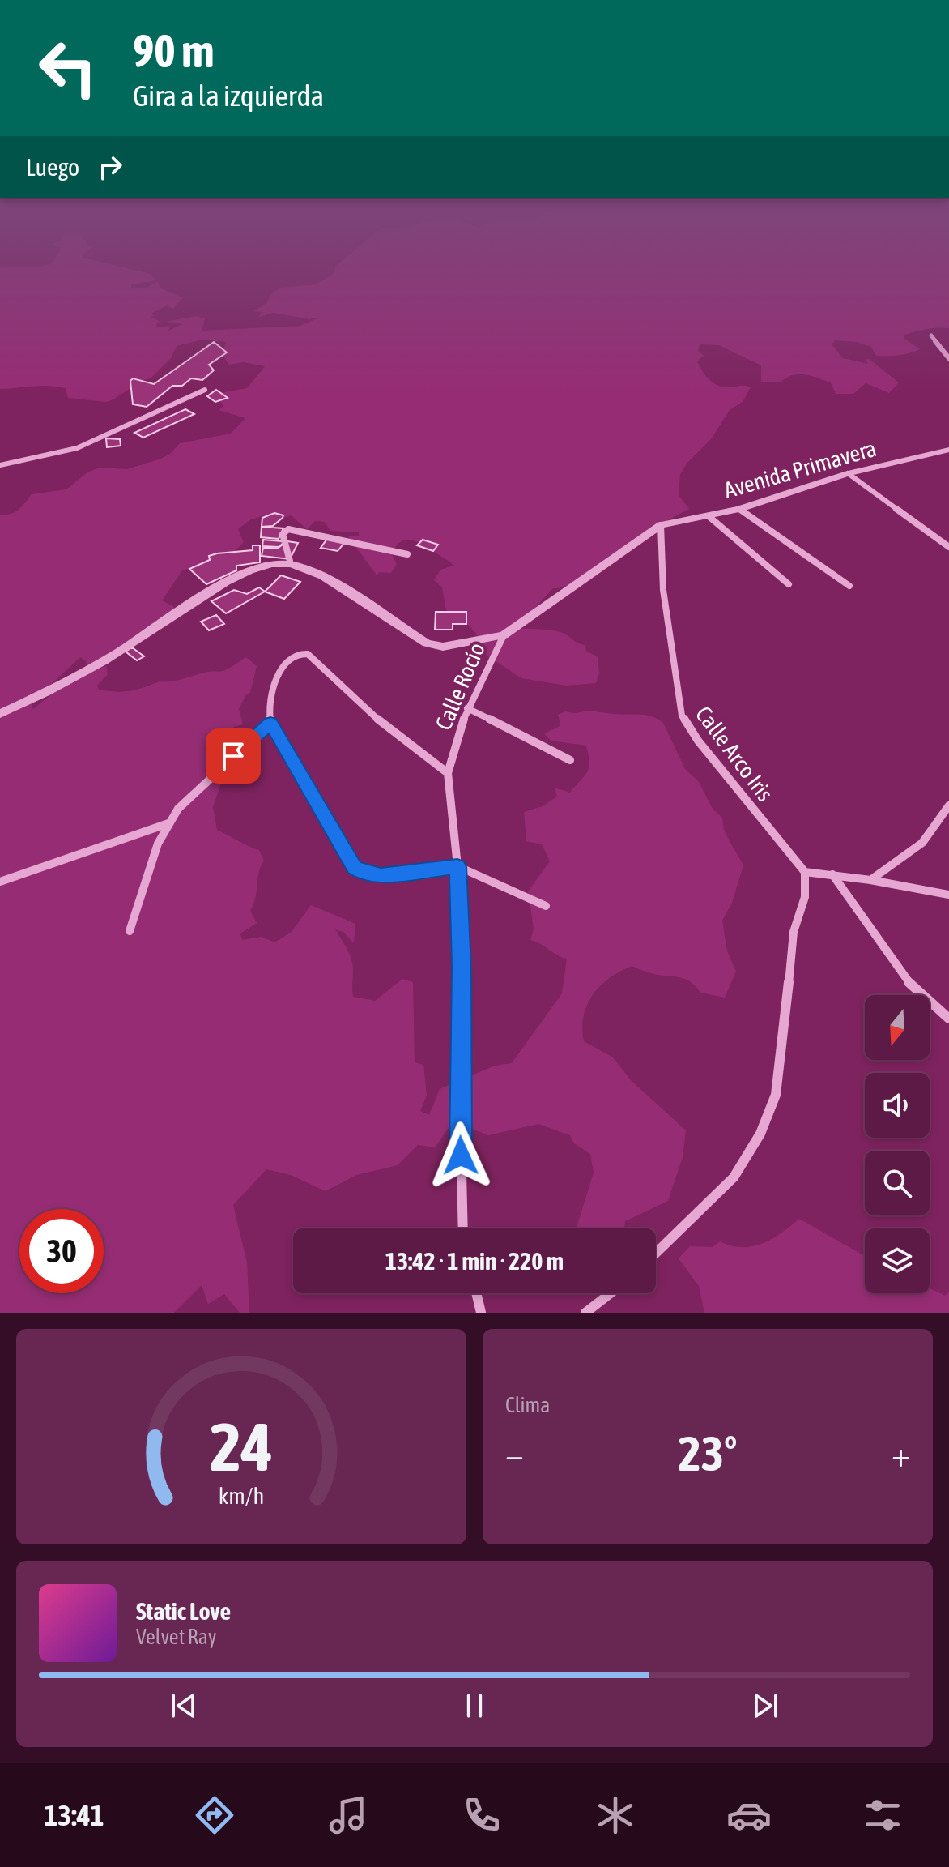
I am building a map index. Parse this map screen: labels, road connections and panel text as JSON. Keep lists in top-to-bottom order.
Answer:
{
  "streets": {
    "street": ["Avenida Primavera", "Calle Rocío", "Calle Arco Iris"]
  },
  "crossings": [
    ["Avenida Primavera", "Calle Rocío"],
    ["Avenida Primavera", "Calle Arco Iris"],
    ["Calle Rocío", "Calle Arco Iris"]
  ],
  "north": "bottom",
  "page": {
    "turn": ["90 m", "Gira a la izquierda"],
    "then": "Luego",
    "limit": "30",
    "trip": "13:42 · 1 min · 220 m",
    "tile": "Clima",
    "heat": ["−", "23°", "+"],
    "song": ["Static Love", "Velvet Ray"],
    "tabs": "13:41",
    "gauge": ["24", "km/h"]
  }
}
